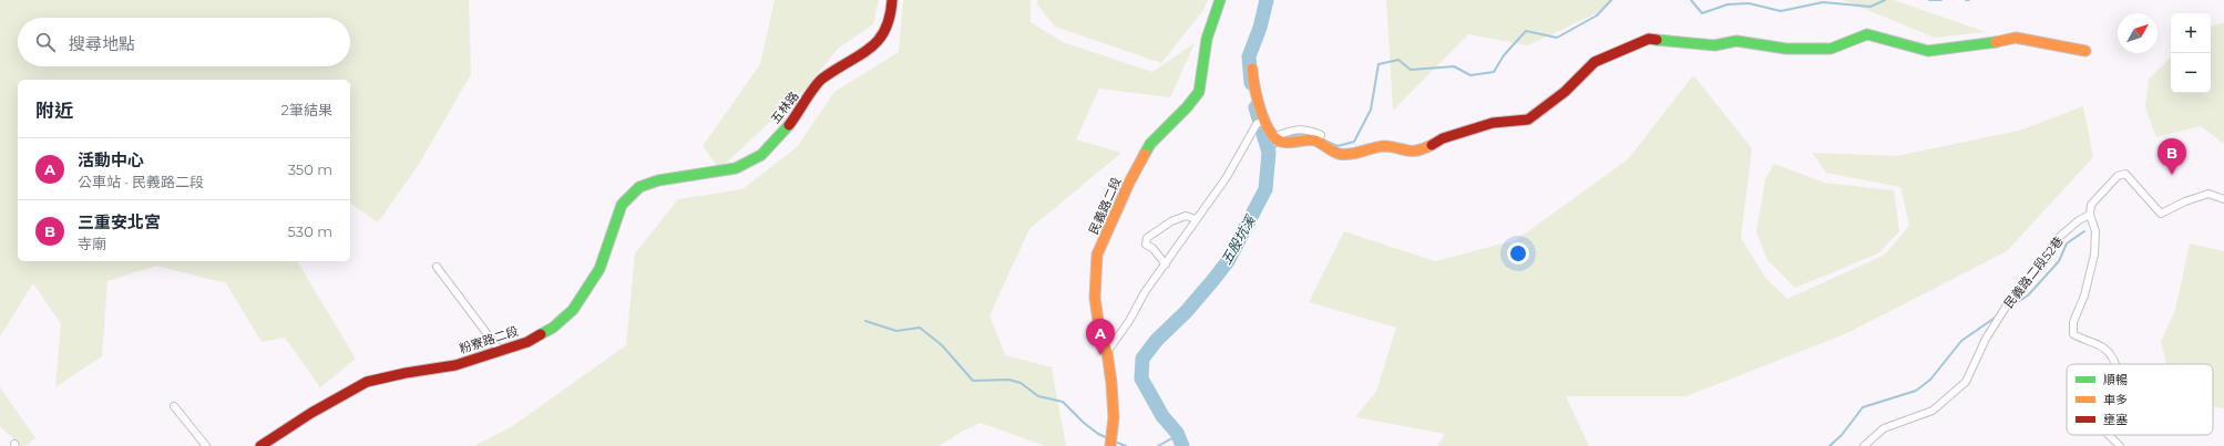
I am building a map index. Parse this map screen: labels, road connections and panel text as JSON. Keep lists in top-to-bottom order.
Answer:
{
  "streets": {
    "main road": ["五林路", "民義路二段", "粉寮路二段"],
    "street": ["民義路二段52巷"]
  },
  "crossings": [
    ["五林路", "粉寮路二段"]
  ],
  "water": ["五股坑溪"],
  "legend": ["順暢", "車多", "壅塞"],
  "north": "top right",
  "page": {
    "map_buttons": ["+", "−"],
    "search": "搜尋地點",
    "heading": ["附近", "2筆結果"],
    "list": [
      {
        "mark": "A",
        "name": "活動中心",
        "note": "公車站 · 民義路二段",
        "value": "350 m"
      },
      {
        "mark": "B",
        "name": "三重安北宮",
        "note": "寺廟",
        "value": "530 m"
      }
    ],
    "pins": ["B", "A"]
  }
}
